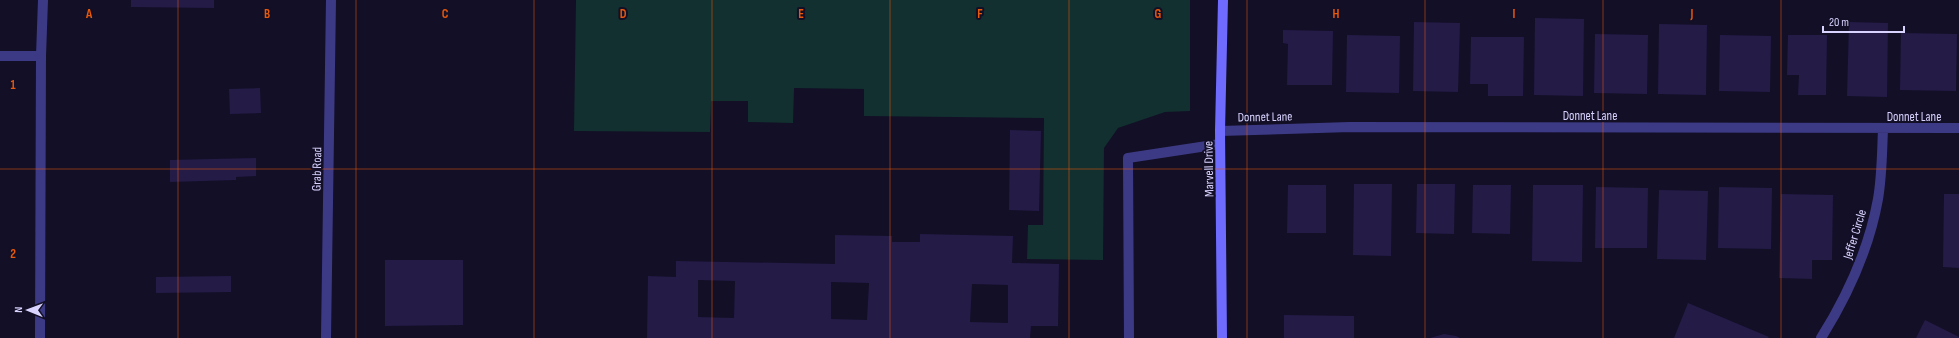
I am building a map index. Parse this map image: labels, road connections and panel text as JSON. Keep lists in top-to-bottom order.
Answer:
{
  "streets": {
    "street": [
      "Donnet Lane",
      "Grab Road",
      "Marvell Drive",
      "Jeffer Circle"
    ]
  },
  "crossings": [
    ["Donnet Lane", "Marvell Drive"],
    ["Donnet Lane", "Jeffer Circle"]
  ],
  "scale_bar": "20 m",
  "north": "left",
  "grid": {
    "columns": [
      "A",
      "B",
      "C",
      "D",
      "E",
      "F",
      "G",
      "H",
      "I",
      "J"
    ],
    "rows": ["1", "2"]
  }
}
